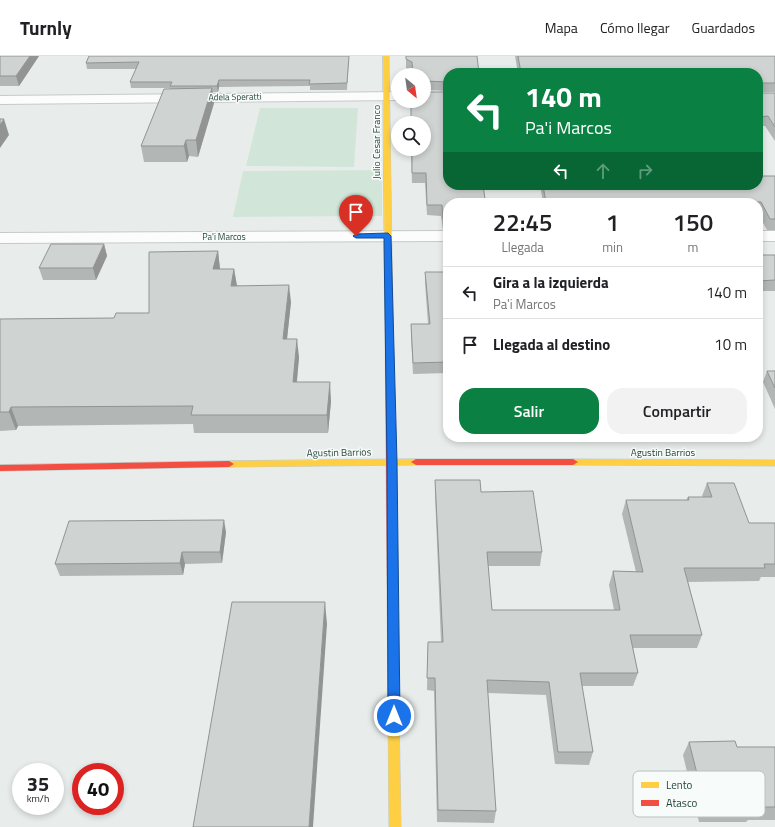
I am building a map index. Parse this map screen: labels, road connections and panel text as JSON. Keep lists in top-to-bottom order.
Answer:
{
  "streets": {
    "street": [
      "Adela Speratti",
      "Julio Cesar Franco",
      "Pa'i Marcos",
      "Agustin Barrios"
    ]
  },
  "crossings": [
    ["Julio Cesar Franco", "Pa'i Marcos"],
    ["Julio Cesar Franco", "Agustin Barrios"]
  ],
  "legend": ["Lento", "Atasco"],
  "north": "bottom right",
  "page": {
    "header": "Turnly",
    "nav": ["Mapa", "Cómo llegar", "Guardados"],
    "turn": ["140 m", "Pa'i Marcos"],
    "eta": [
      "22:45",
      "Llegada",
      "1",
      "min",
      "150",
      "m"
    ],
    "list": [
      {
        "name": "Gira a la izquierda",
        "note": "Pa'i Marcos",
        "value": "140 m"
      },
      {
        "name": "Llegada al destino",
        "value": "10 m"
      }
    ],
    "buttons": ["Salir", "Compartir"],
    "speed": "35 km/h",
    "limit": "40"
  }
}
